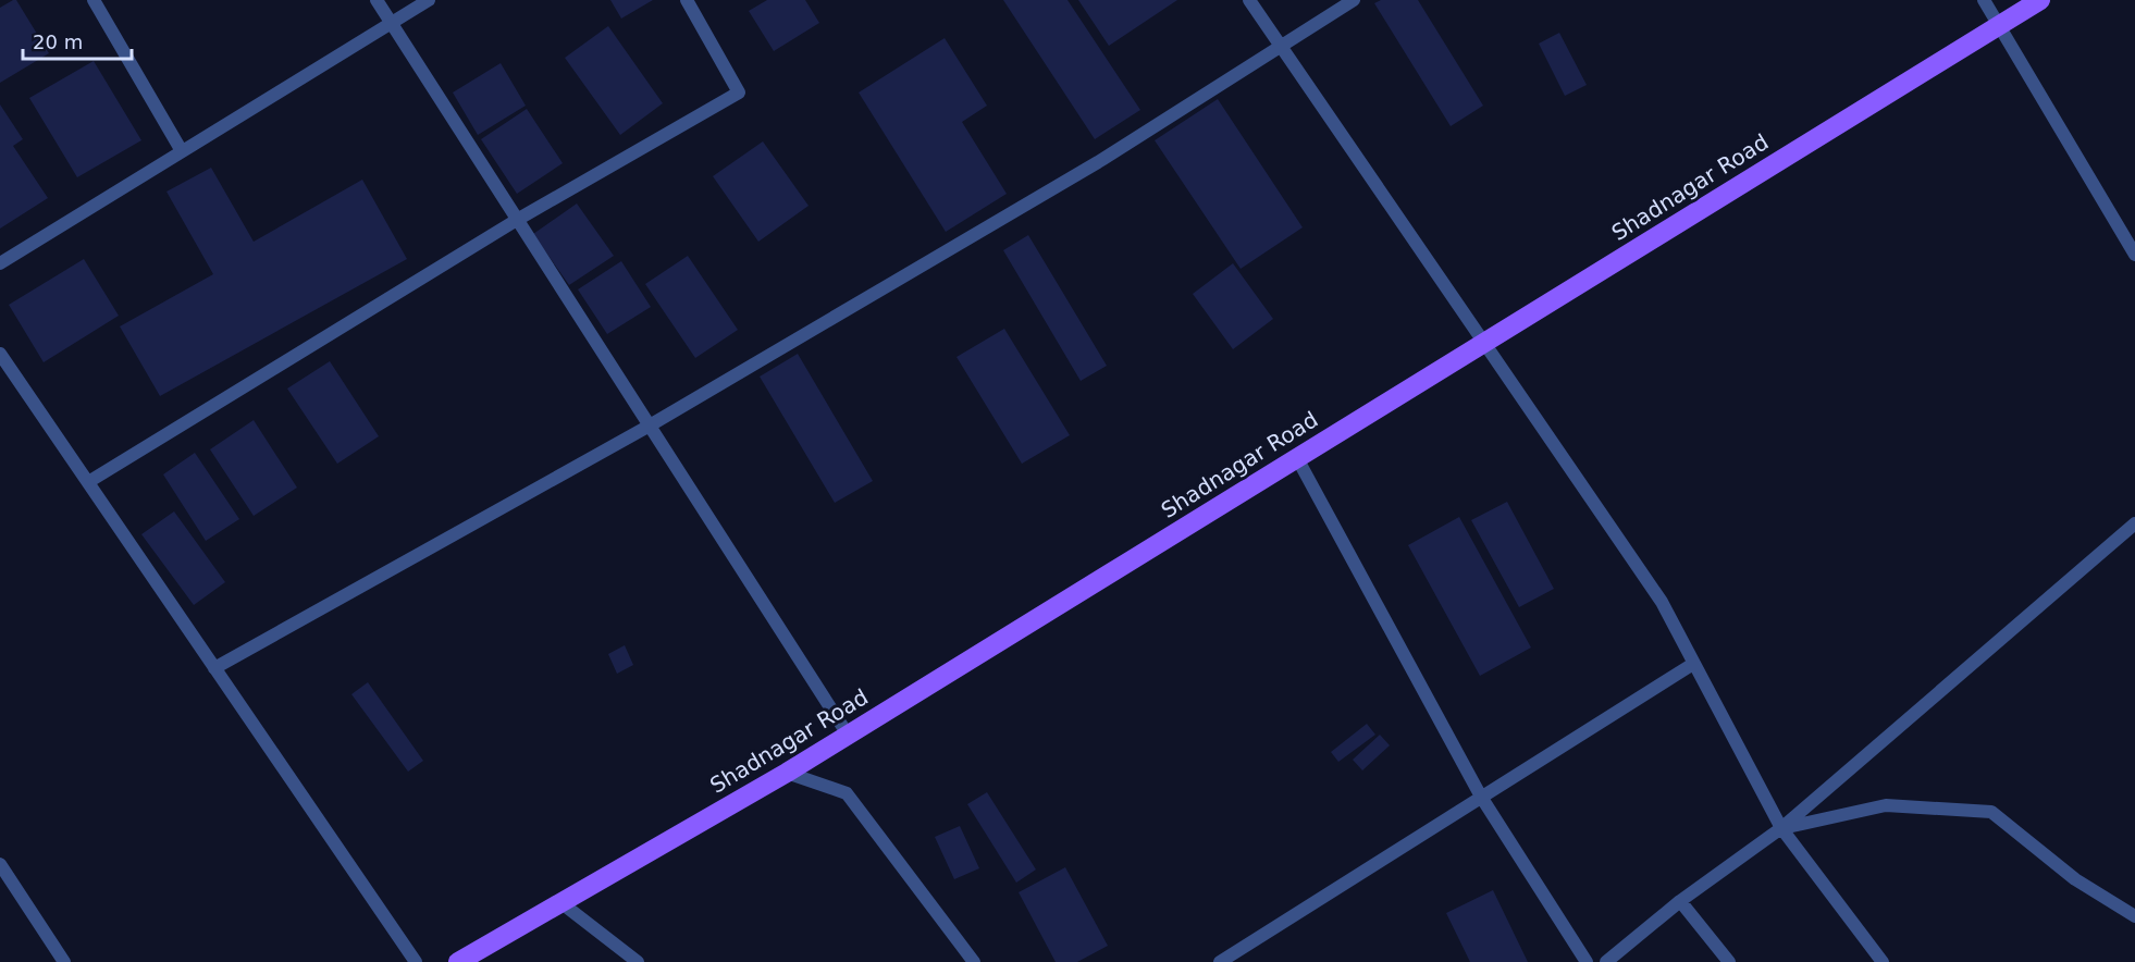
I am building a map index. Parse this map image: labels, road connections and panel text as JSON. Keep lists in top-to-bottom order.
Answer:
{
  "streets": {
    "main road": ["Shadnagar Road"]
  },
  "scale_bar": "20 m"
}
